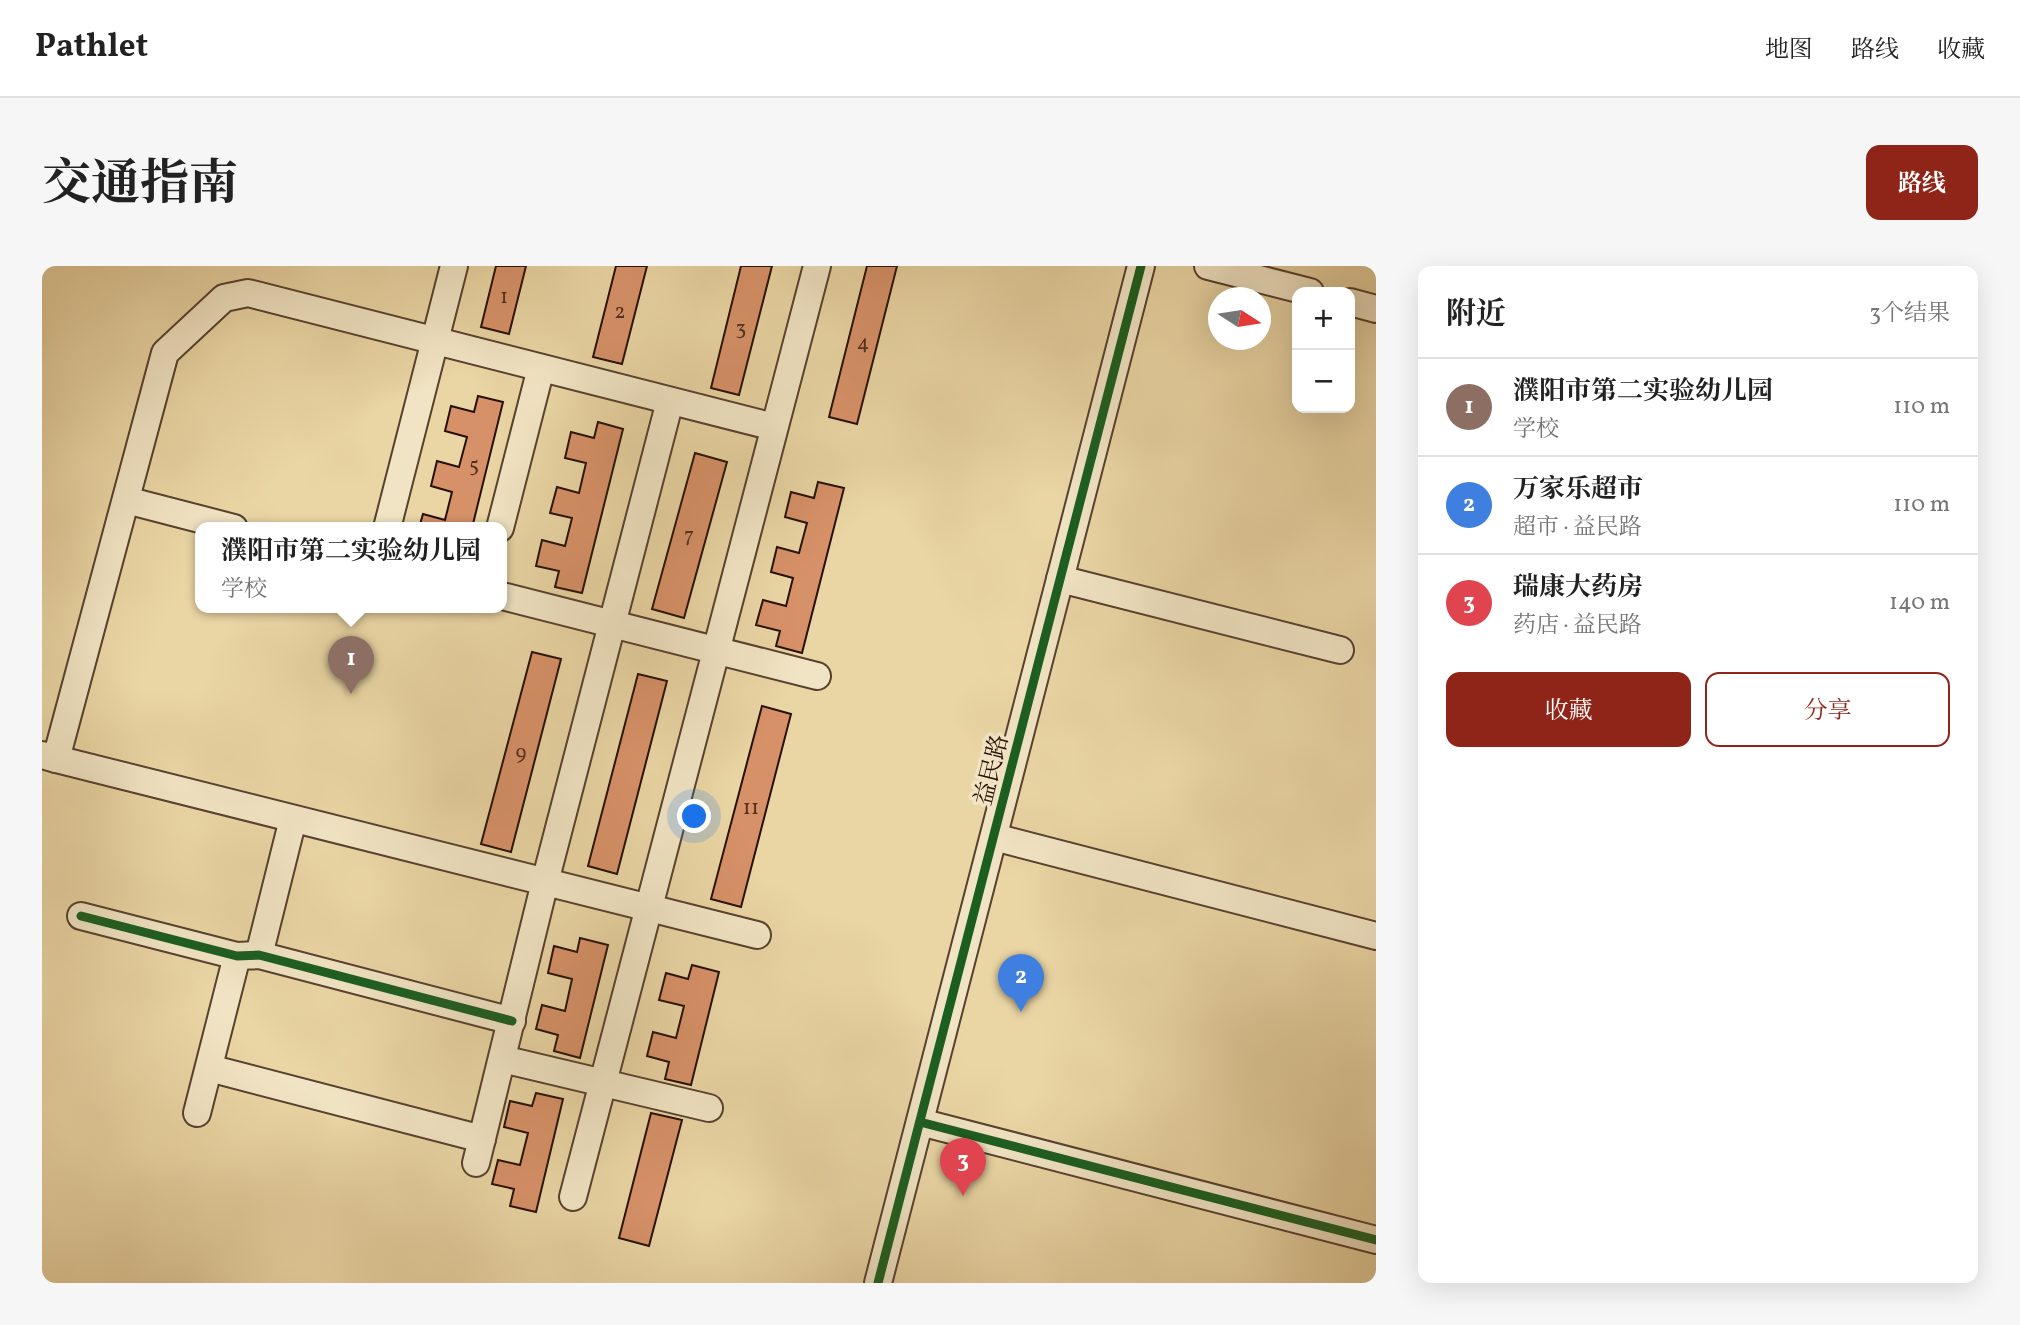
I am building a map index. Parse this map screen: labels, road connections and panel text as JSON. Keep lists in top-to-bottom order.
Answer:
{
  "streets": {
    "street": ["益民路"]
  },
  "house_numbers": [
    "1",
    "2",
    "3",
    "4",
    "5",
    "7",
    "9",
    "11"
  ],
  "north": "right",
  "page": {
    "header": "Pathlet",
    "nav": ["地图", "路线", "收藏"],
    "title": "交通指南",
    "buttons": [
      "路线",
      ["收藏", "分享"]
    ],
    "heading": ["附近", "3个结果"],
    "map_buttons": ["+", "−"],
    "list": [
      {
        "mark": "1",
        "name": "濮阳市第二实验幼儿园",
        "note": "学校",
        "value": "110 m"
      },
      {
        "mark": "2",
        "name": "万家乐超市",
        "note": "超市 · 益民路",
        "value": "110 m"
      },
      {
        "mark": "3",
        "name": "瑞康大药房",
        "note": "药店 · 益民路",
        "value": "140 m"
      }
    ],
    "popup": ["濮阳市第二实验幼儿园", "学校"],
    "pins": ["1", "2", "3"]
  }
}
